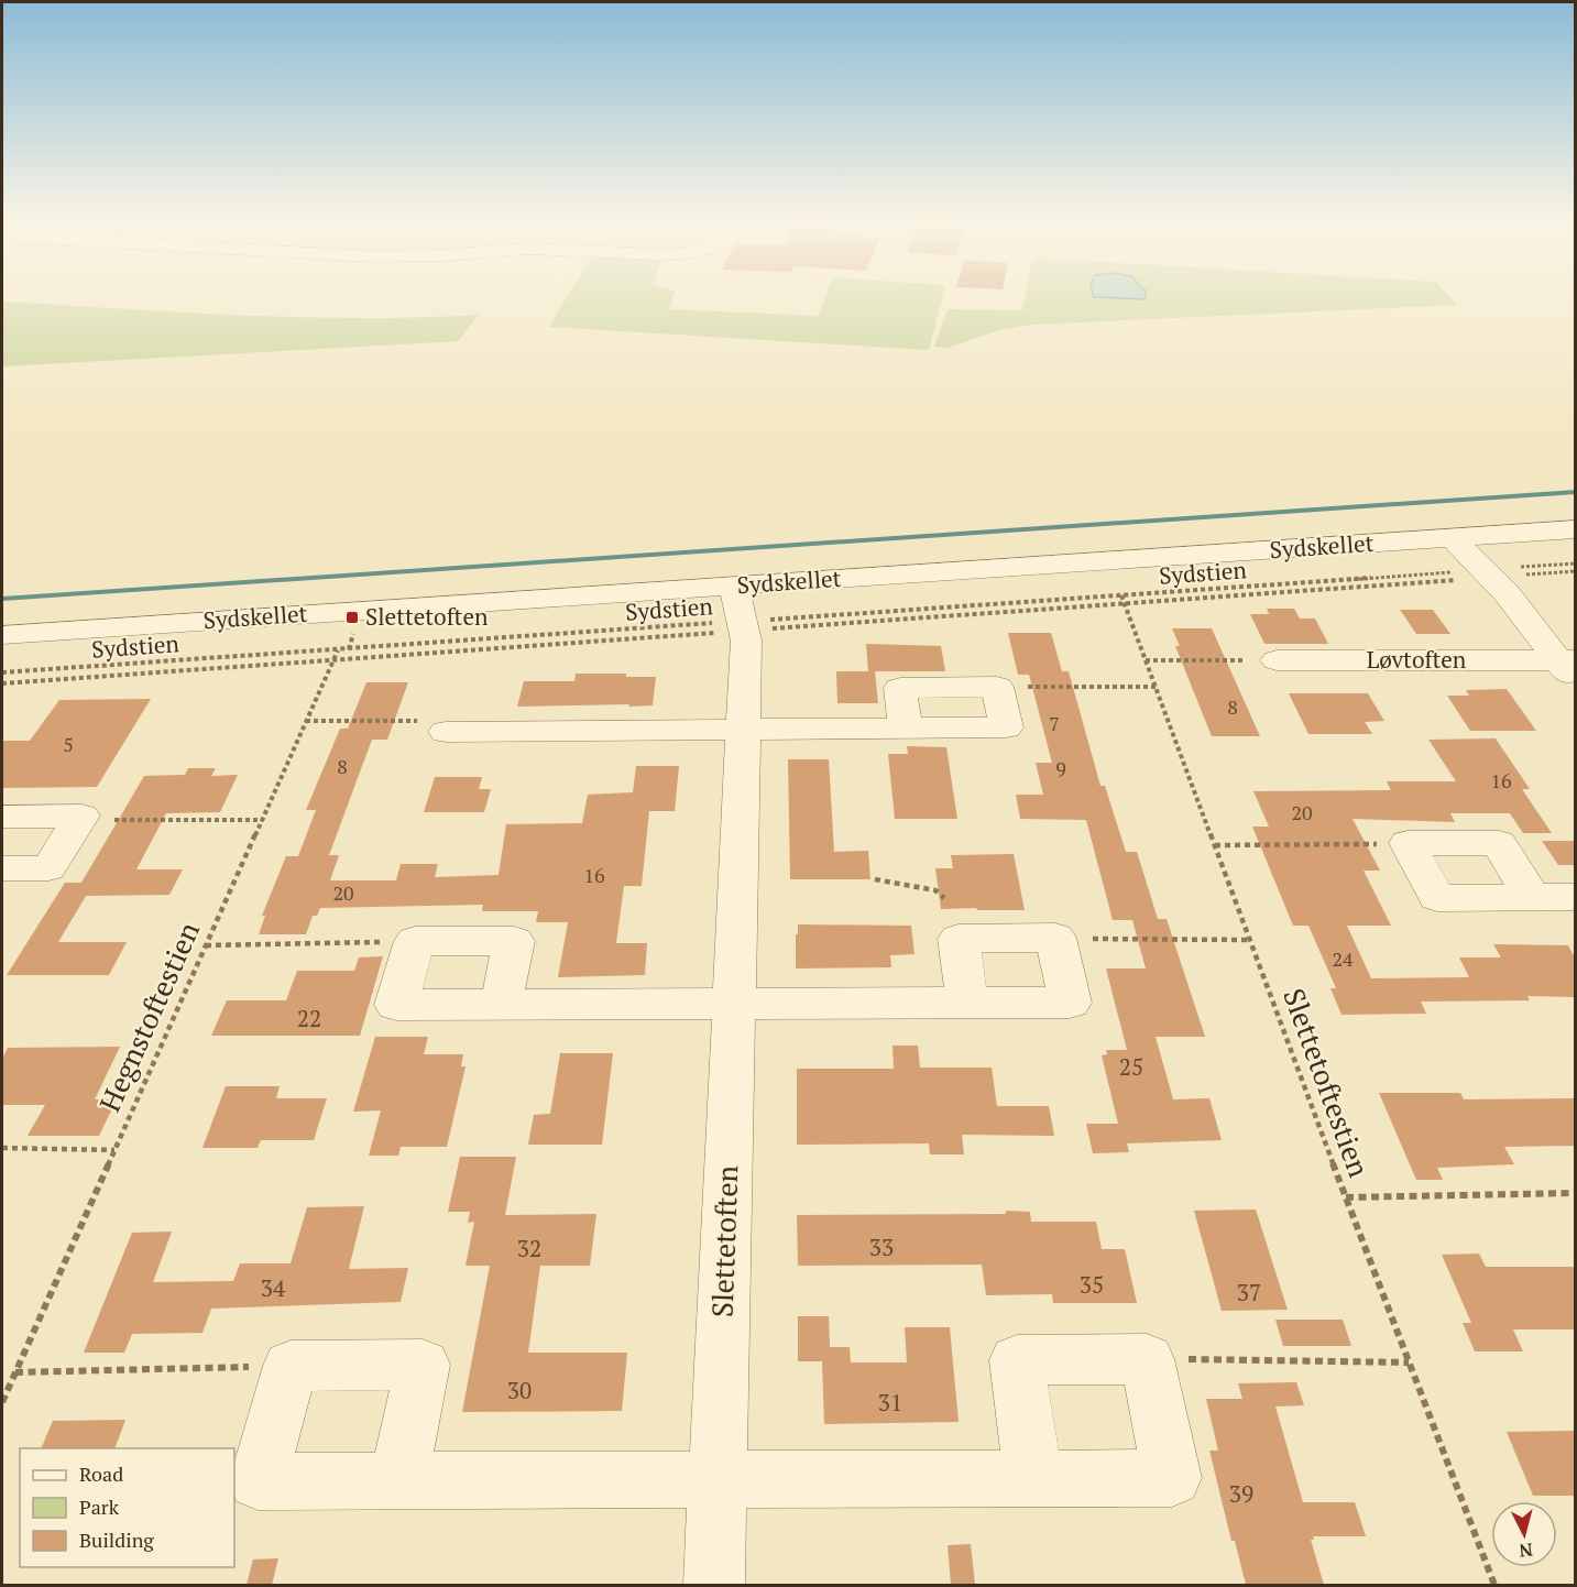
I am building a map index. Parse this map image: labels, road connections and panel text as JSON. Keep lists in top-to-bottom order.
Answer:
{
  "streets": {
    "street": ["Sydskellet", "Løvtoften", "Slettetoften"],
    "path": ["Sydstien", "Hegnstoftestien", "Slettetoftestien"]
  },
  "crossings": [
    ["Sydskellet", "Sydstien"],
    ["Sydskellet", "Løvtoften"],
    ["Sydskellet", "Slettetoften"],
    ["Sydstien", "Løvtoften"],
    ["Sydstien", "Hegnstoftestien"],
    ["Sydstien", "Slettetoftestien"],
    ["Sydstien", "Slettetoften"]
  ],
  "places": {
    "transit": ["Slettetoften"]
  },
  "house_numbers": [
    "8",
    "7",
    "5",
    "8",
    "9",
    "16",
    "20",
    "16",
    "20",
    "24",
    "22",
    "25",
    "33",
    "32",
    "35",
    "34",
    "37",
    "30",
    "31",
    "39"
  ],
  "legend": ["Road", "Park", "Building"],
  "north": "bottom"
}
